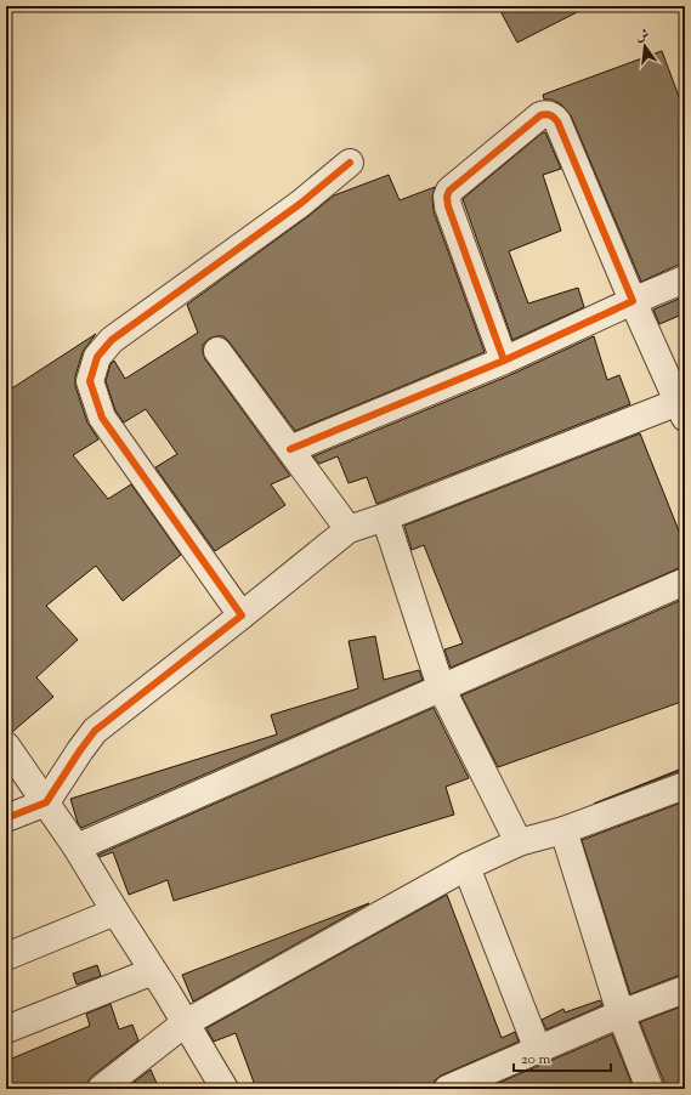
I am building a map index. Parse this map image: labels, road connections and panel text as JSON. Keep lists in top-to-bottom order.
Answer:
{
  "scale_bar": "20 m",
  "north": "top"
}
